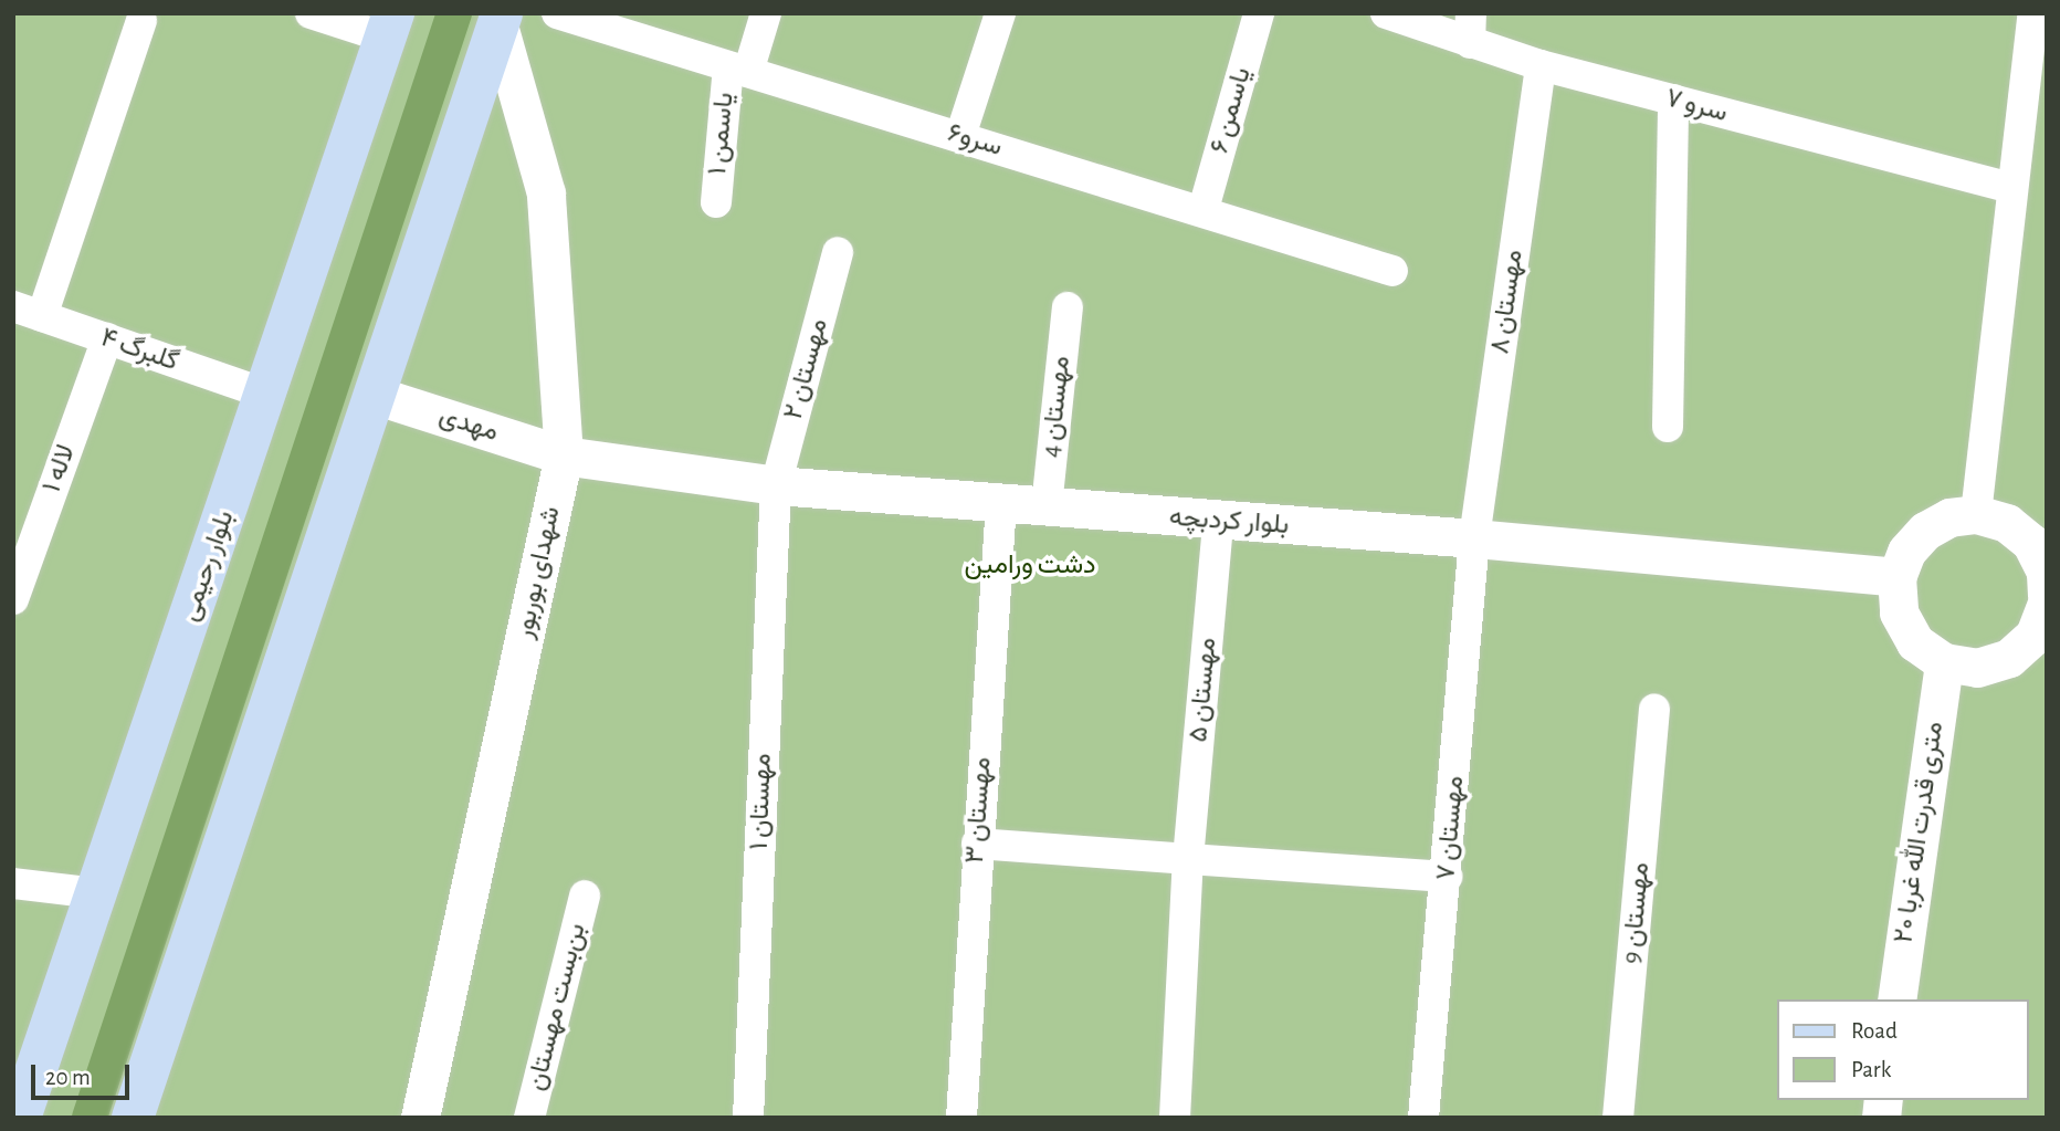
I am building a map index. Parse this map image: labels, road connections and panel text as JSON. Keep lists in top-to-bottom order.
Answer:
{
  "streets": {
    "main road": ["بلوار رحیمی"],
    "street": [
      "سرو ۷",
      "یاسمن ۶",
      "یاسمن ۱",
      "سرو۶",
      "مهستان ۸",
      "گلبرگ ۴",
      "مهستان ۲",
      "مهستان 4",
      "مهدی",
      "لاله ۱",
      "بلوار کردبچه",
      "شهدای بوربور",
      "مهستان ۵",
      "مهستان ۱",
      "مهستان ۳",
      "مهستان ۷",
      "۲۰ متری قدرت الله غربا",
      "مهستان 9",
      "بن‌بست مهستان"
    ]
  },
  "crossings": [
    ["سرو ۷", "مهستان ۸"],
    ["یاسمن ۶", "سرو۶"],
    ["یاسمن ۱", "سرو۶"],
    ["مهستان ۸", "بلوار کردبچه"],
    ["مهستان ۸", "مهستان ۷"],
    ["گلبرگ ۴", "لاله ۱"],
    ["گلبرگ ۴", "بلوار رحیمی"],
    ["مهستان ۲", "بلوار کردبچه"],
    ["مهستان ۲", "مهستان ۱"],
    ["مهستان 4", "بلوار کردبچه"],
    ["مهدی", "بلوار کردبچه"],
    ["مهدی", "شهدای بوربور"],
    ["بلوار کردبچه", "شهدای بوربور"],
    ["بلوار کردبچه", "مهستان ۵"],
    ["بلوار کردبچه", "مهستان ۱"],
    ["بلوار کردبچه", "مهستان ۳"],
    ["بلوار کردبچه", "مهستان ۷"]
  ],
  "parks": ["دشت ورامین"],
  "legend": ["Road", "Park"],
  "scale_bar": "20 m"
}
